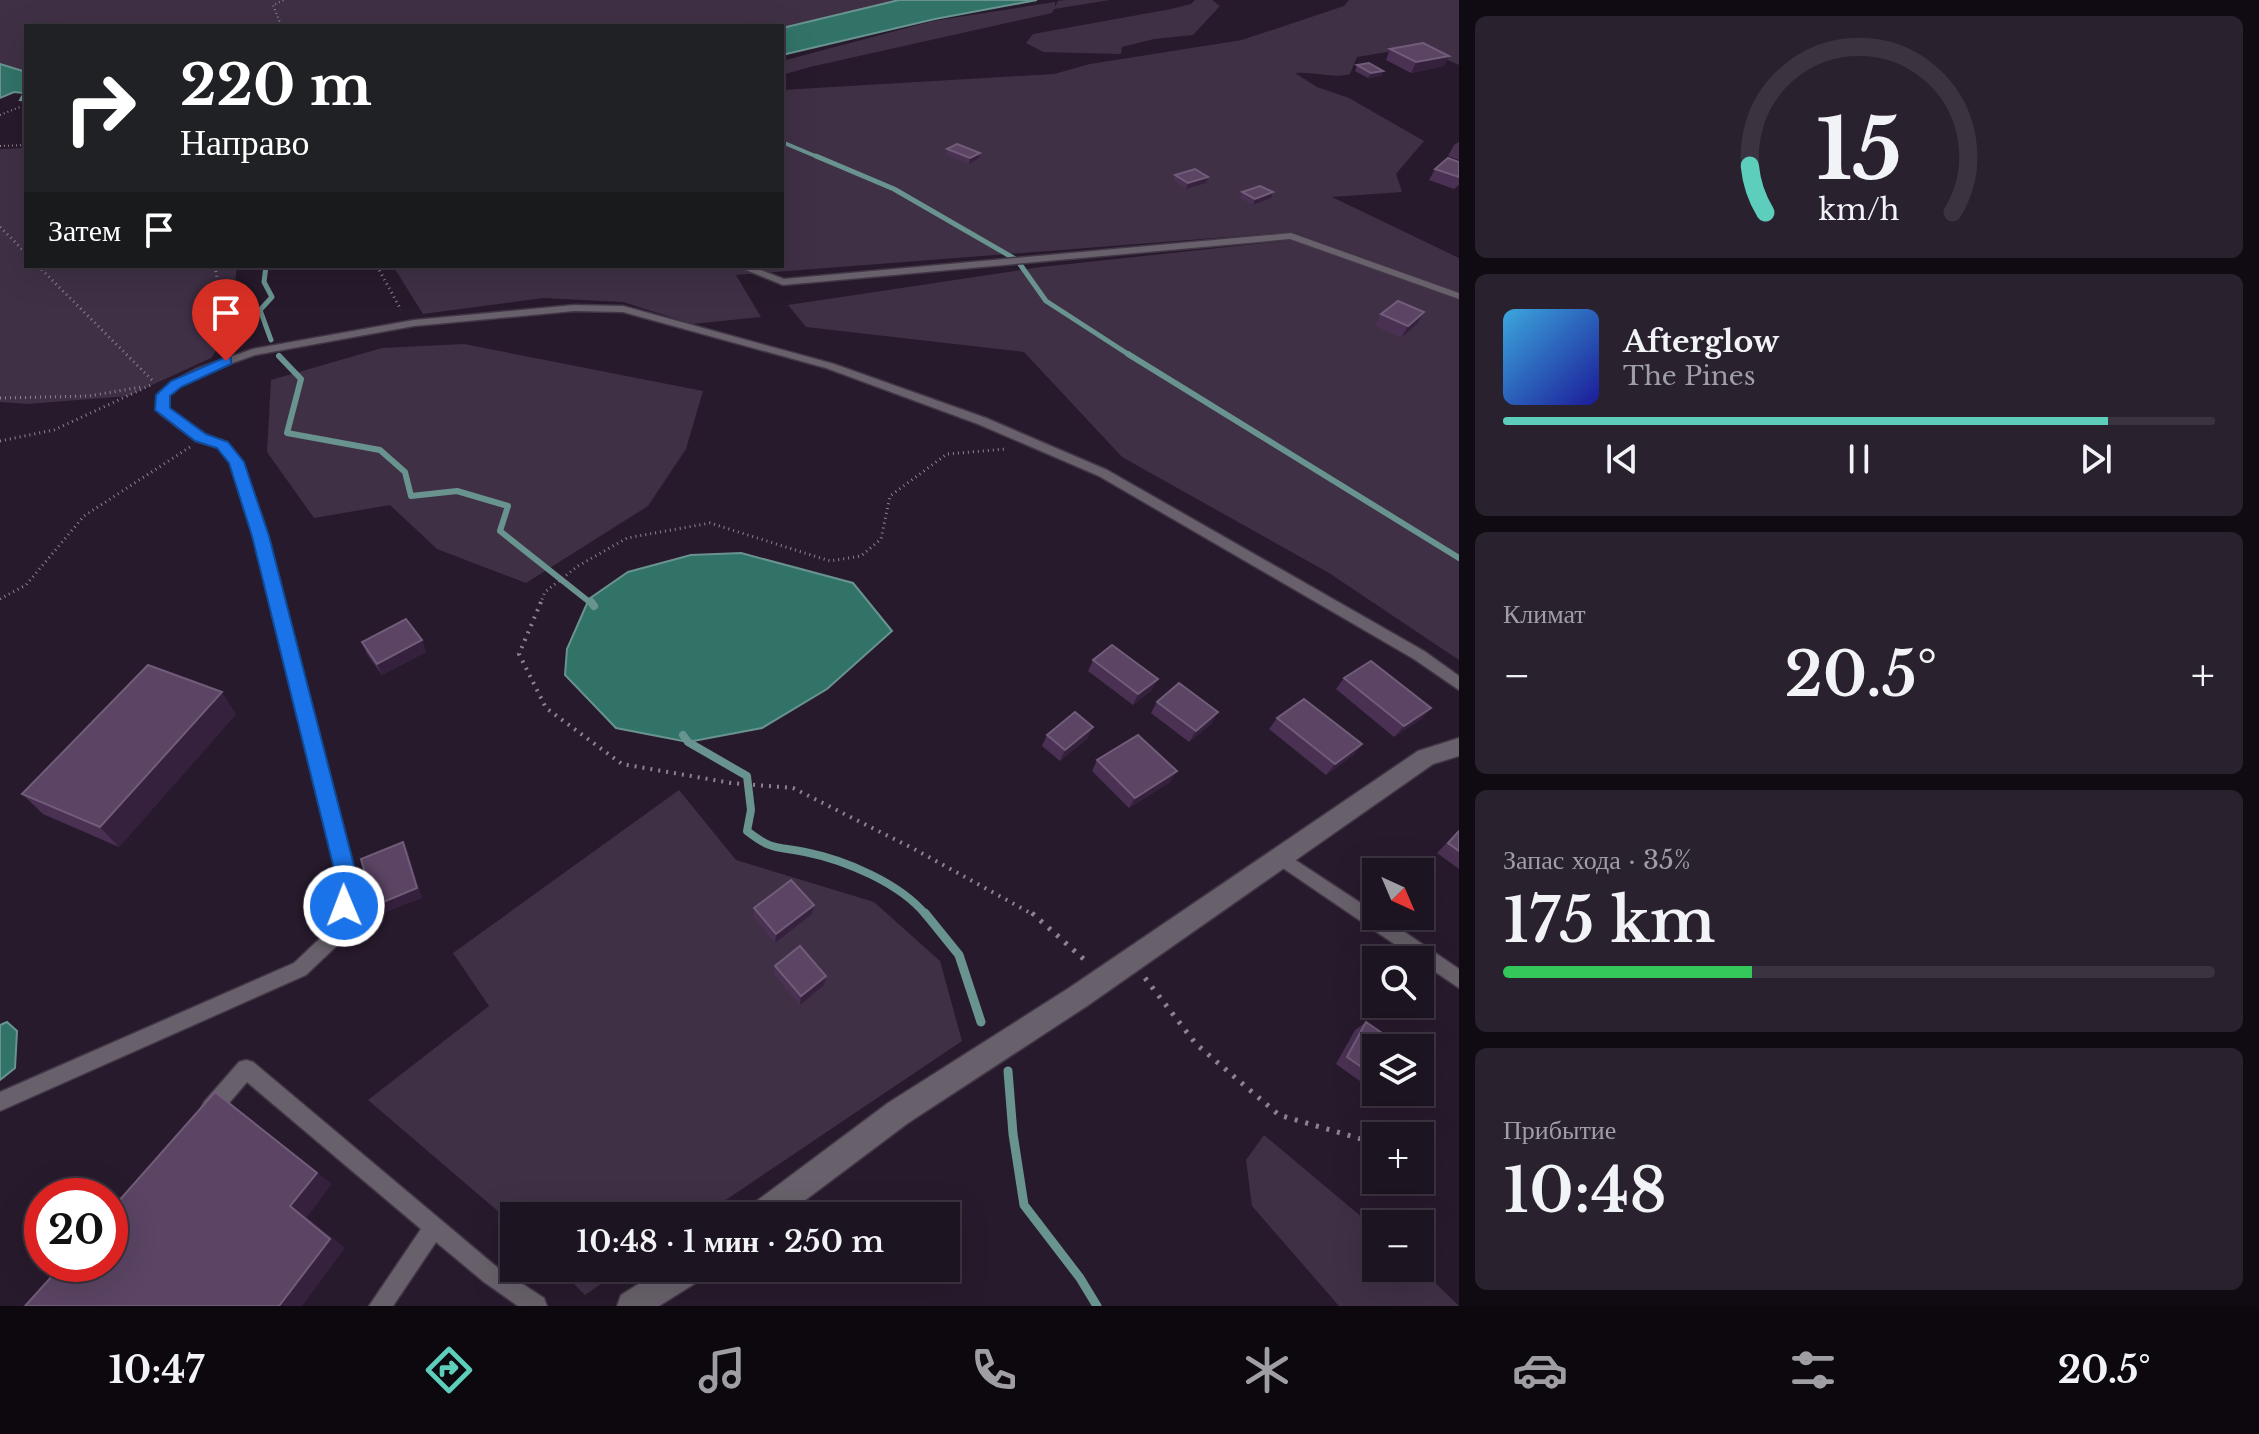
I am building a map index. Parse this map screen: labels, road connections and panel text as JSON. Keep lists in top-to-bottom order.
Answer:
{
  "north": "bottom right",
  "page": {
    "turn": ["220 m", "Направо"],
    "then": "Затем",
    "song": ["Afterglow", "The Pines"],
    "tile": [
      "Климат",
      ["Запас хода · 35%", "175 km"],
      ["Прибытие", "10:48"]
    ],
    "heat": ["−", "20.5°", "+"],
    "map_buttons": ["+", "−"],
    "limit": "20",
    "trip": "10:48 · 1 мин · 250 m",
    "tabs": ["10:47", "20.5°"],
    "gauge": ["15", "km/h"]
  }
}
